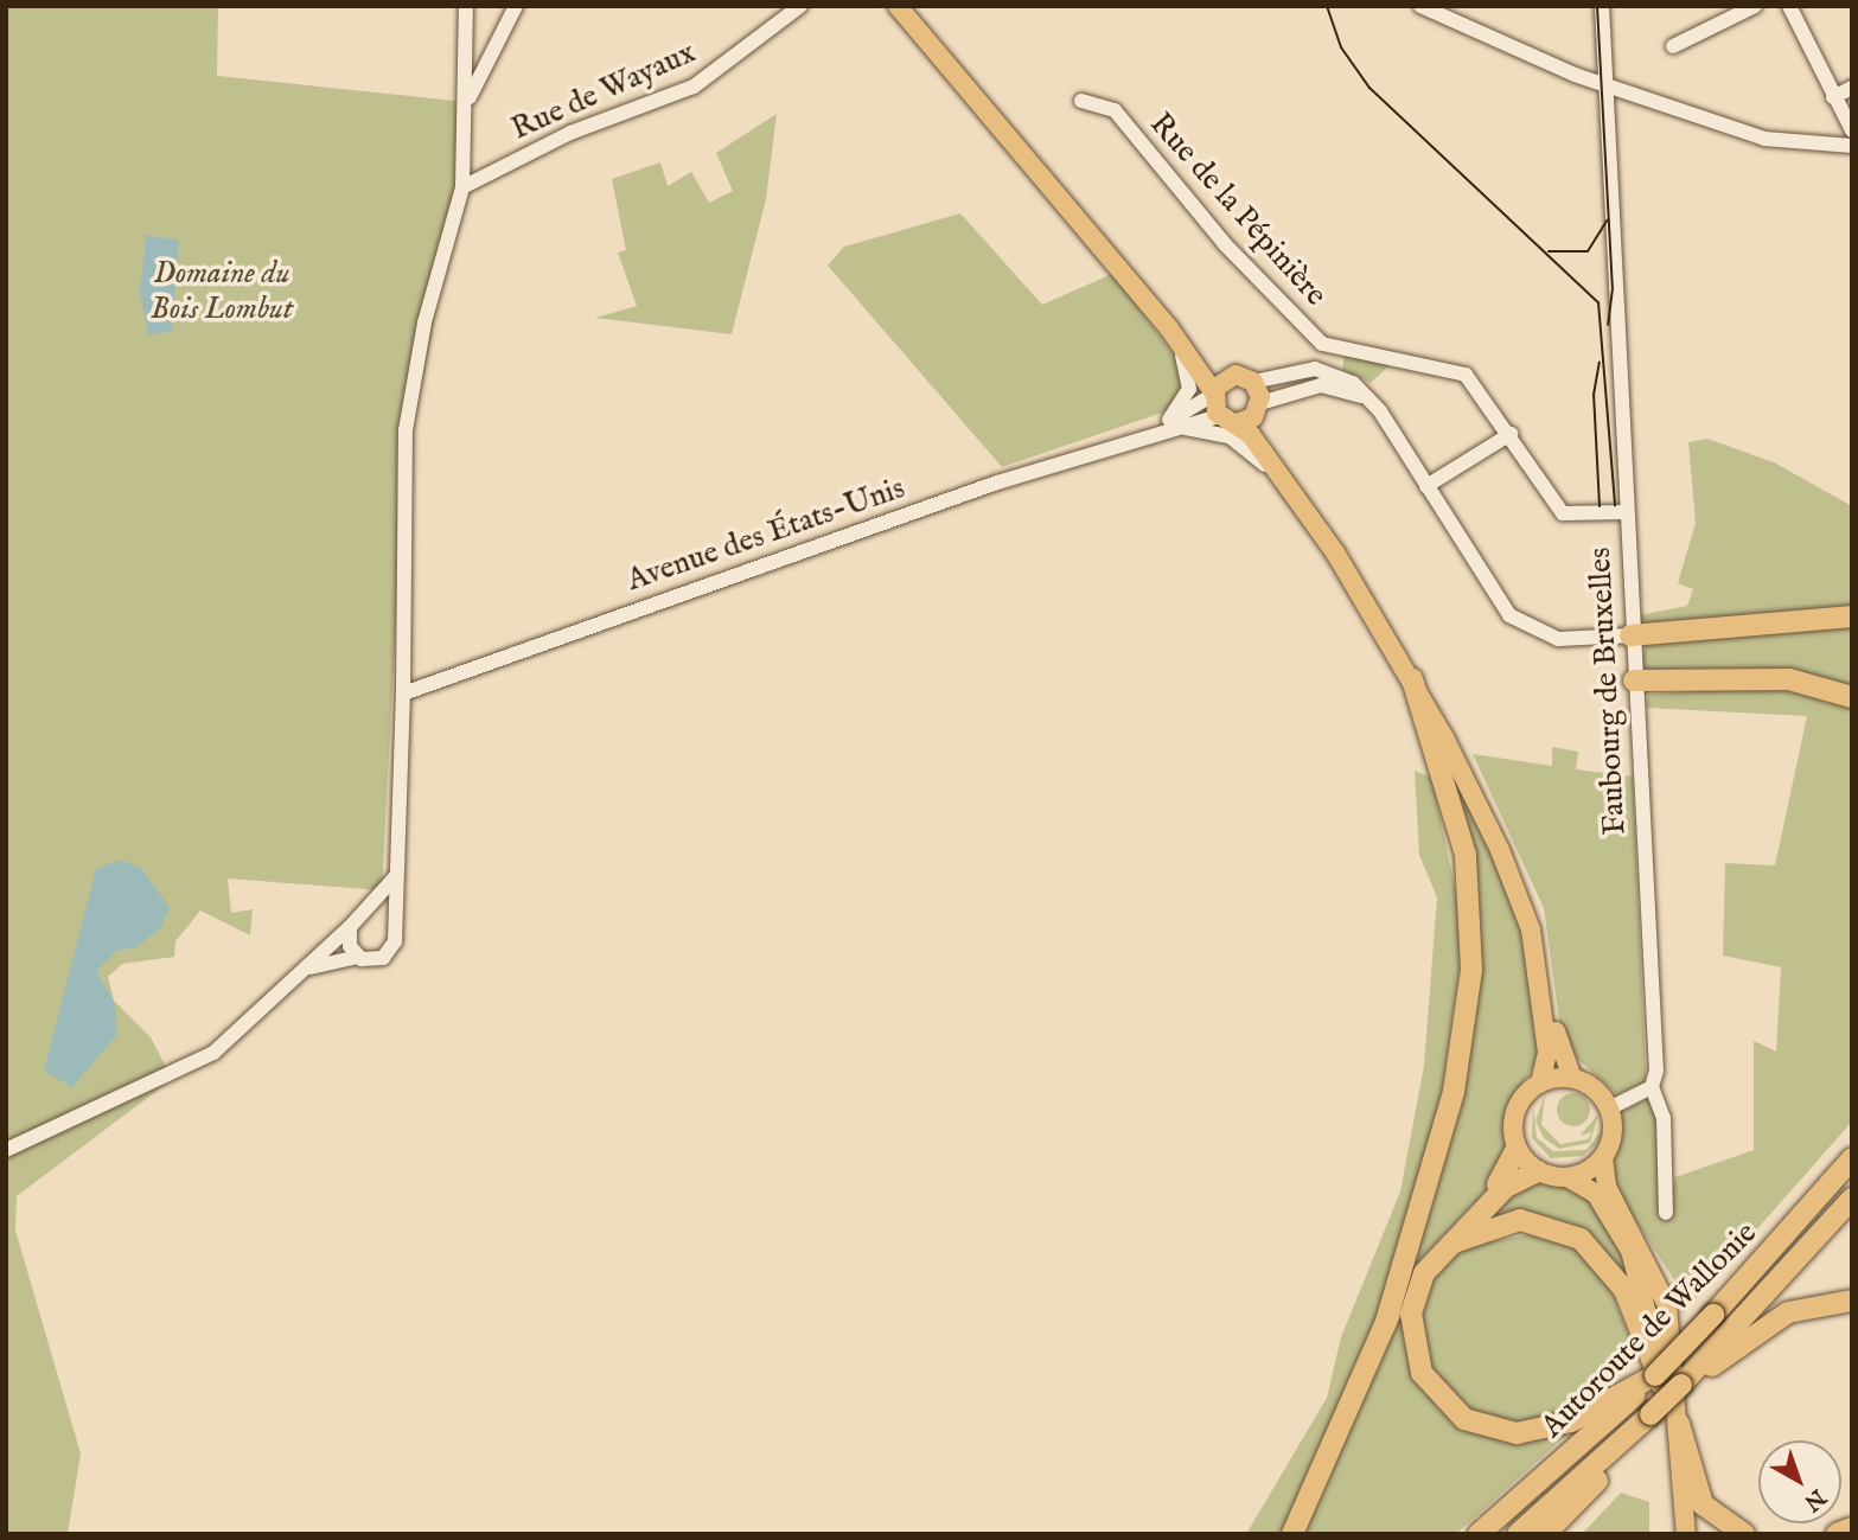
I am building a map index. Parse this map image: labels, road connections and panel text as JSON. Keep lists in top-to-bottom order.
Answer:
{
  "streets": {
    "highway": ["Autoroute de Wallonie"],
    "street": [
      "Rue de Wayaux",
      "Rue de la Pépinière",
      "Avenue des États-Unis",
      "Faubourg de Bruxelles"
    ]
  },
  "crossings": [
    ["Rue de la Pépinière", "Faubourg de Bruxelles"]
  ],
  "parks": ["Domaine du Bois Lombut"],
  "north": "bottom right"
}
